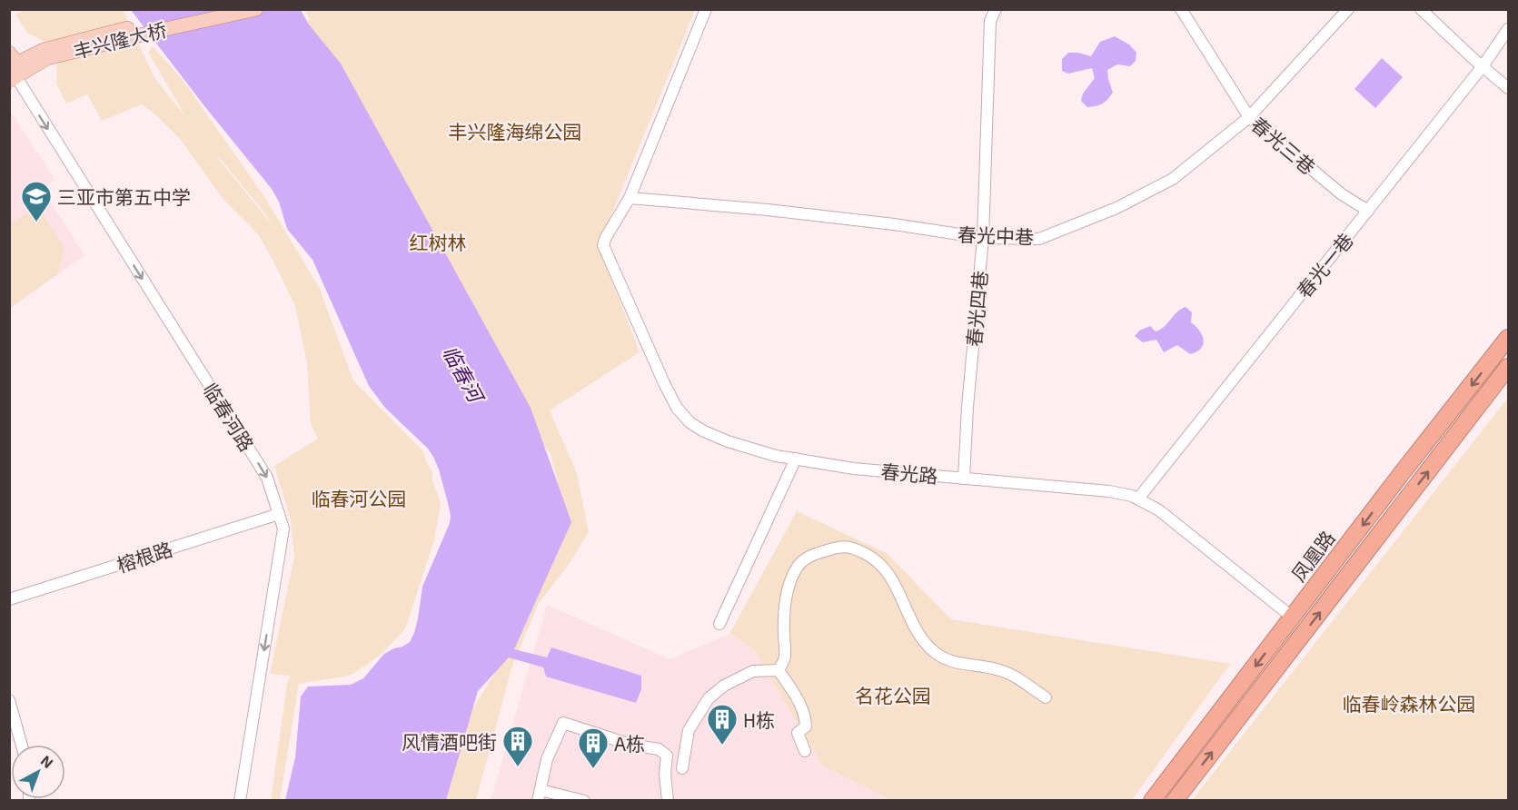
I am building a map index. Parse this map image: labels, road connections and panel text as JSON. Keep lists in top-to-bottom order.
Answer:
{
  "streets": {
    "highway": ["凤凰路"],
    "main road": ["丰兴隆大桥"],
    "street": [
      "春光三巷",
      "春光中巷",
      "春光一巷",
      "春光四巷",
      "临春河路",
      "春光路",
      "榕根路"
    ]
  },
  "crossings": [
    ["春光三巷", "春光中巷"],
    ["春光三巷", "春光一巷"],
    ["春光中巷", "春光四巷"],
    ["春光中巷", "春光路"],
    ["春光一巷", "春光路"],
    ["春光四巷", "春光路"],
    ["临春河路", "榕根路"],
    ["春光路", "凤凰路"]
  ],
  "one_way": ["临春河路"],
  "water": ["临春河"],
  "parks": [
    "丰兴隆海绵公园",
    "红树林",
    "临春河公园",
    "名花公园",
    "临春岭森林公园"
  ],
  "places": {
    "school or university": ["三亚市第五中学"],
    "building": ["H栋", "风情酒吧街", "A栋"]
  },
  "north": "top right"
}
